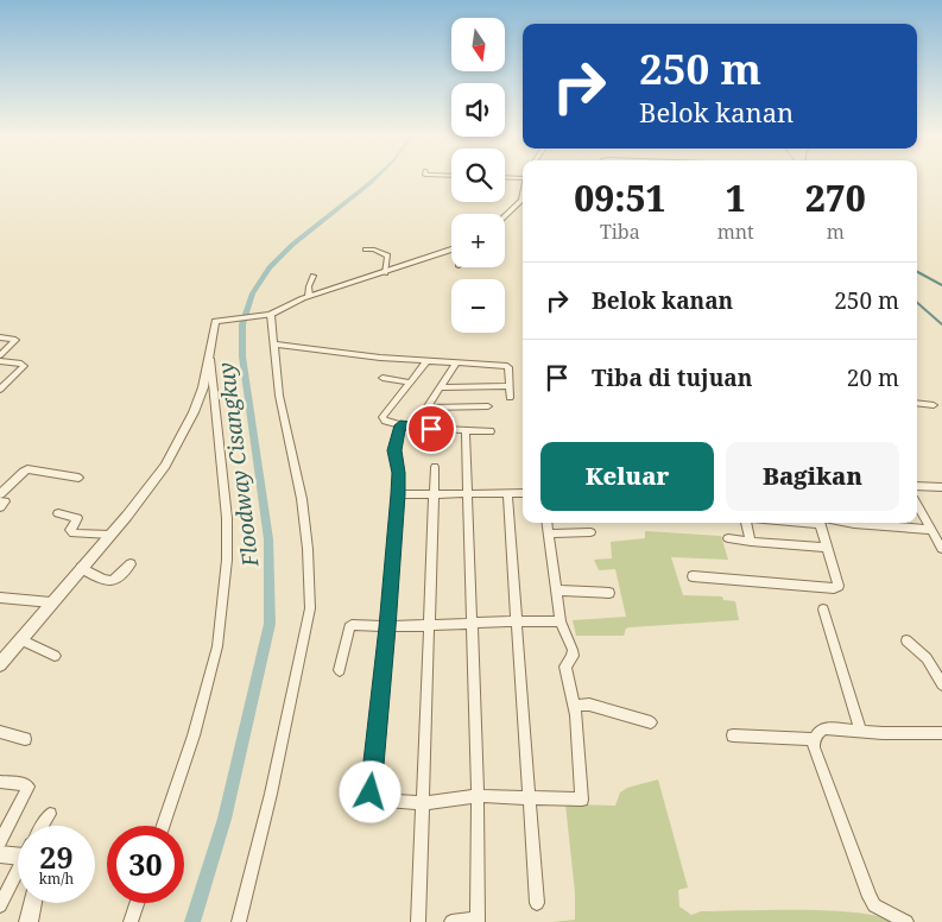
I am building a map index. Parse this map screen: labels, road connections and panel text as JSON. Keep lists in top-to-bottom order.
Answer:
{
  "water": ["Floodway Cisangkuy"],
  "north": "bottom",
  "page": {
    "map_buttons": ["+", "−"],
    "turn": ["250 m", "Belok kanan"],
    "eta": [
      "09:51",
      "Tiba",
      "1",
      "mnt",
      "270",
      "m"
    ],
    "list": [
      {
        "name": "Belok kanan",
        "value": "250 m"
      },
      {
        "name": "Tiba di tujuan",
        "value": "20 m"
      }
    ],
    "buttons": ["Keluar", "Bagikan"],
    "speed": "29 km/h",
    "limit": "30"
  }
}
